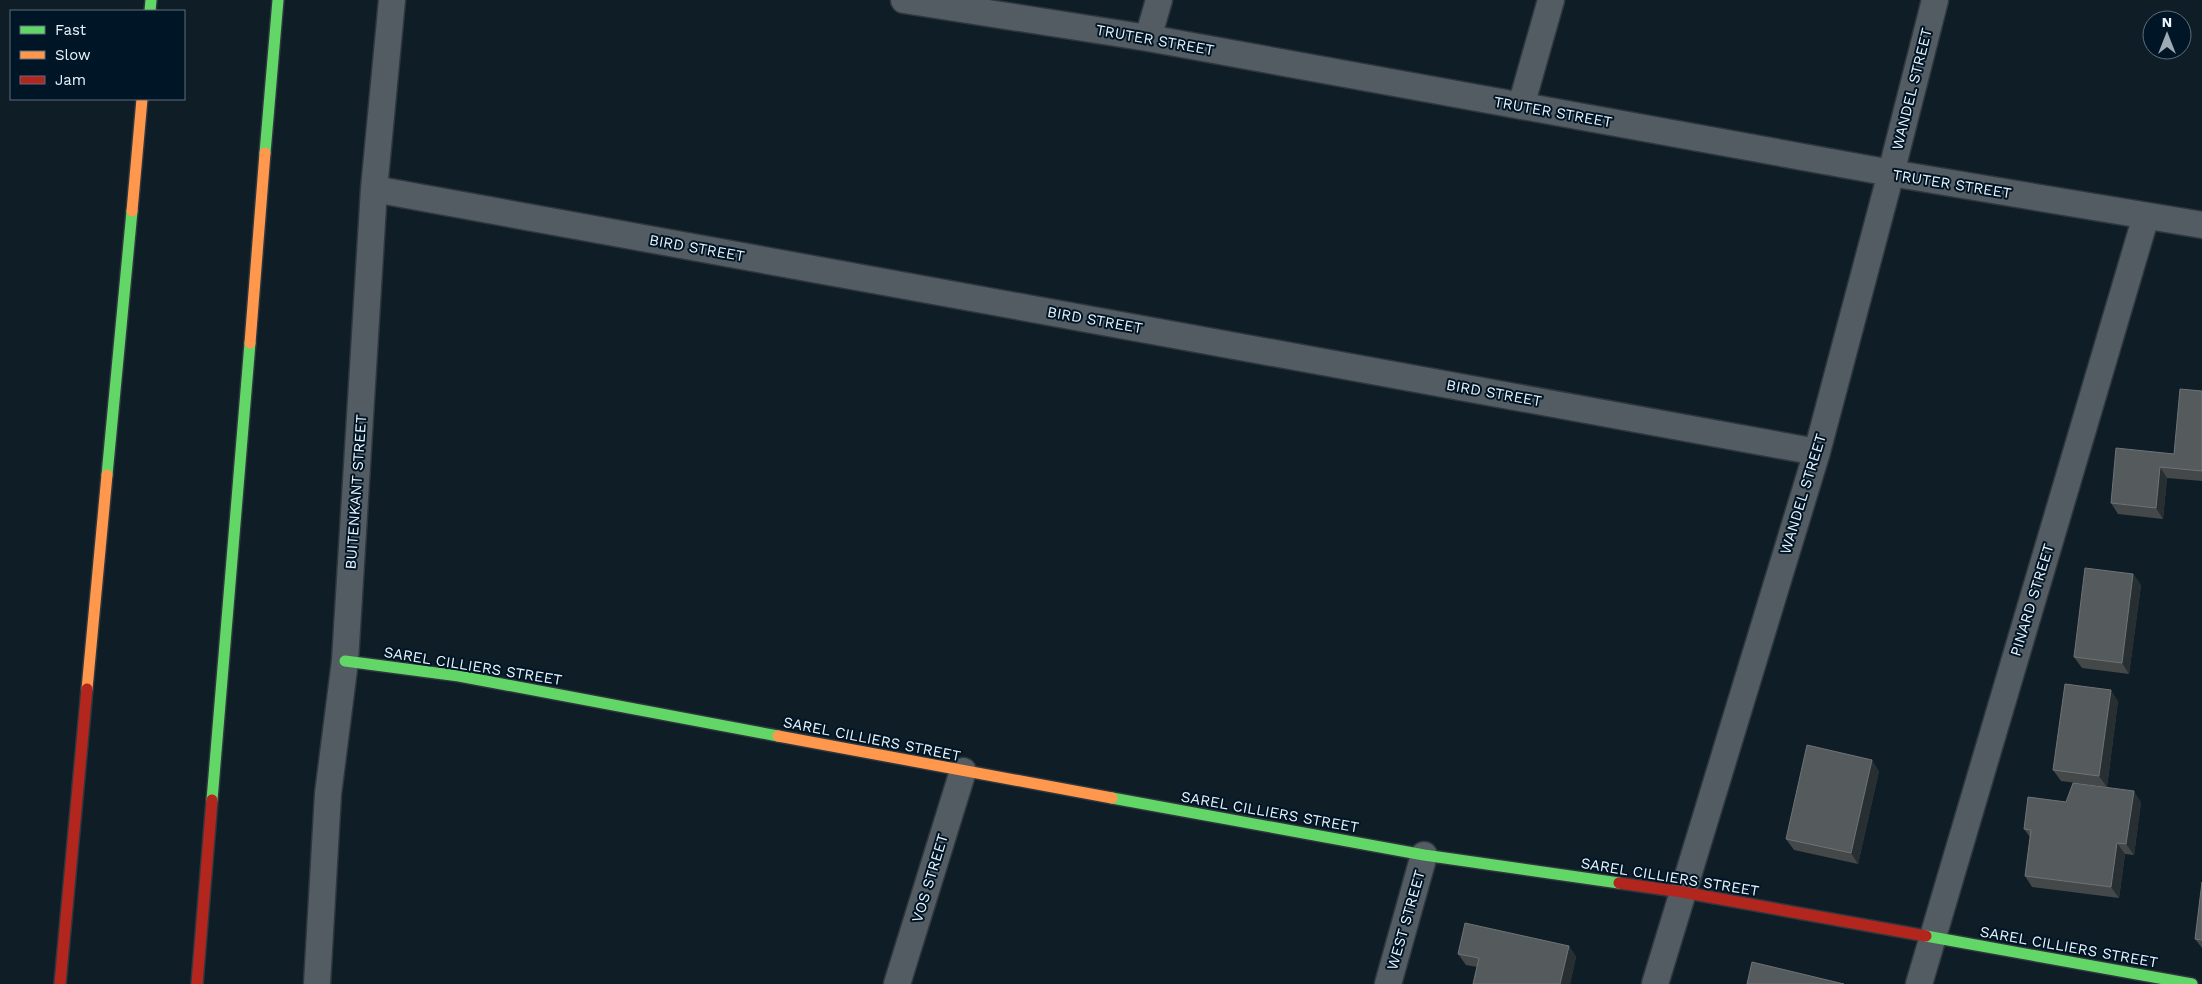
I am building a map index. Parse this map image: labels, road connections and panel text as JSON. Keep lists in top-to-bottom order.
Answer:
{
  "streets": {
    "main road": ["SAREL CILLIERS STREET"],
    "street": [
      "TRUTER STREET",
      "WANDEL STREET",
      "BIRD STREET",
      "BUITENKANT STREET",
      "PINARD STREET",
      "VOS STREET",
      "WEST STREET"
    ]
  },
  "crossings": [
    ["TRUTER STREET", "WANDEL STREET"],
    ["TRUTER STREET", "PINARD STREET"],
    ["WANDEL STREET", "BIRD STREET"],
    ["WANDEL STREET", "SAREL CILLIERS STREET"],
    ["BIRD STREET", "BUITENKANT STREET"],
    ["BUITENKANT STREET", "SAREL CILLIERS STREET"],
    ["PINARD STREET", "SAREL CILLIERS STREET"],
    ["SAREL CILLIERS STREET", "VOS STREET"],
    ["SAREL CILLIERS STREET", "WEST STREET"]
  ],
  "legend": ["Fast", "Slow", "Jam"],
  "north": "top"
}
